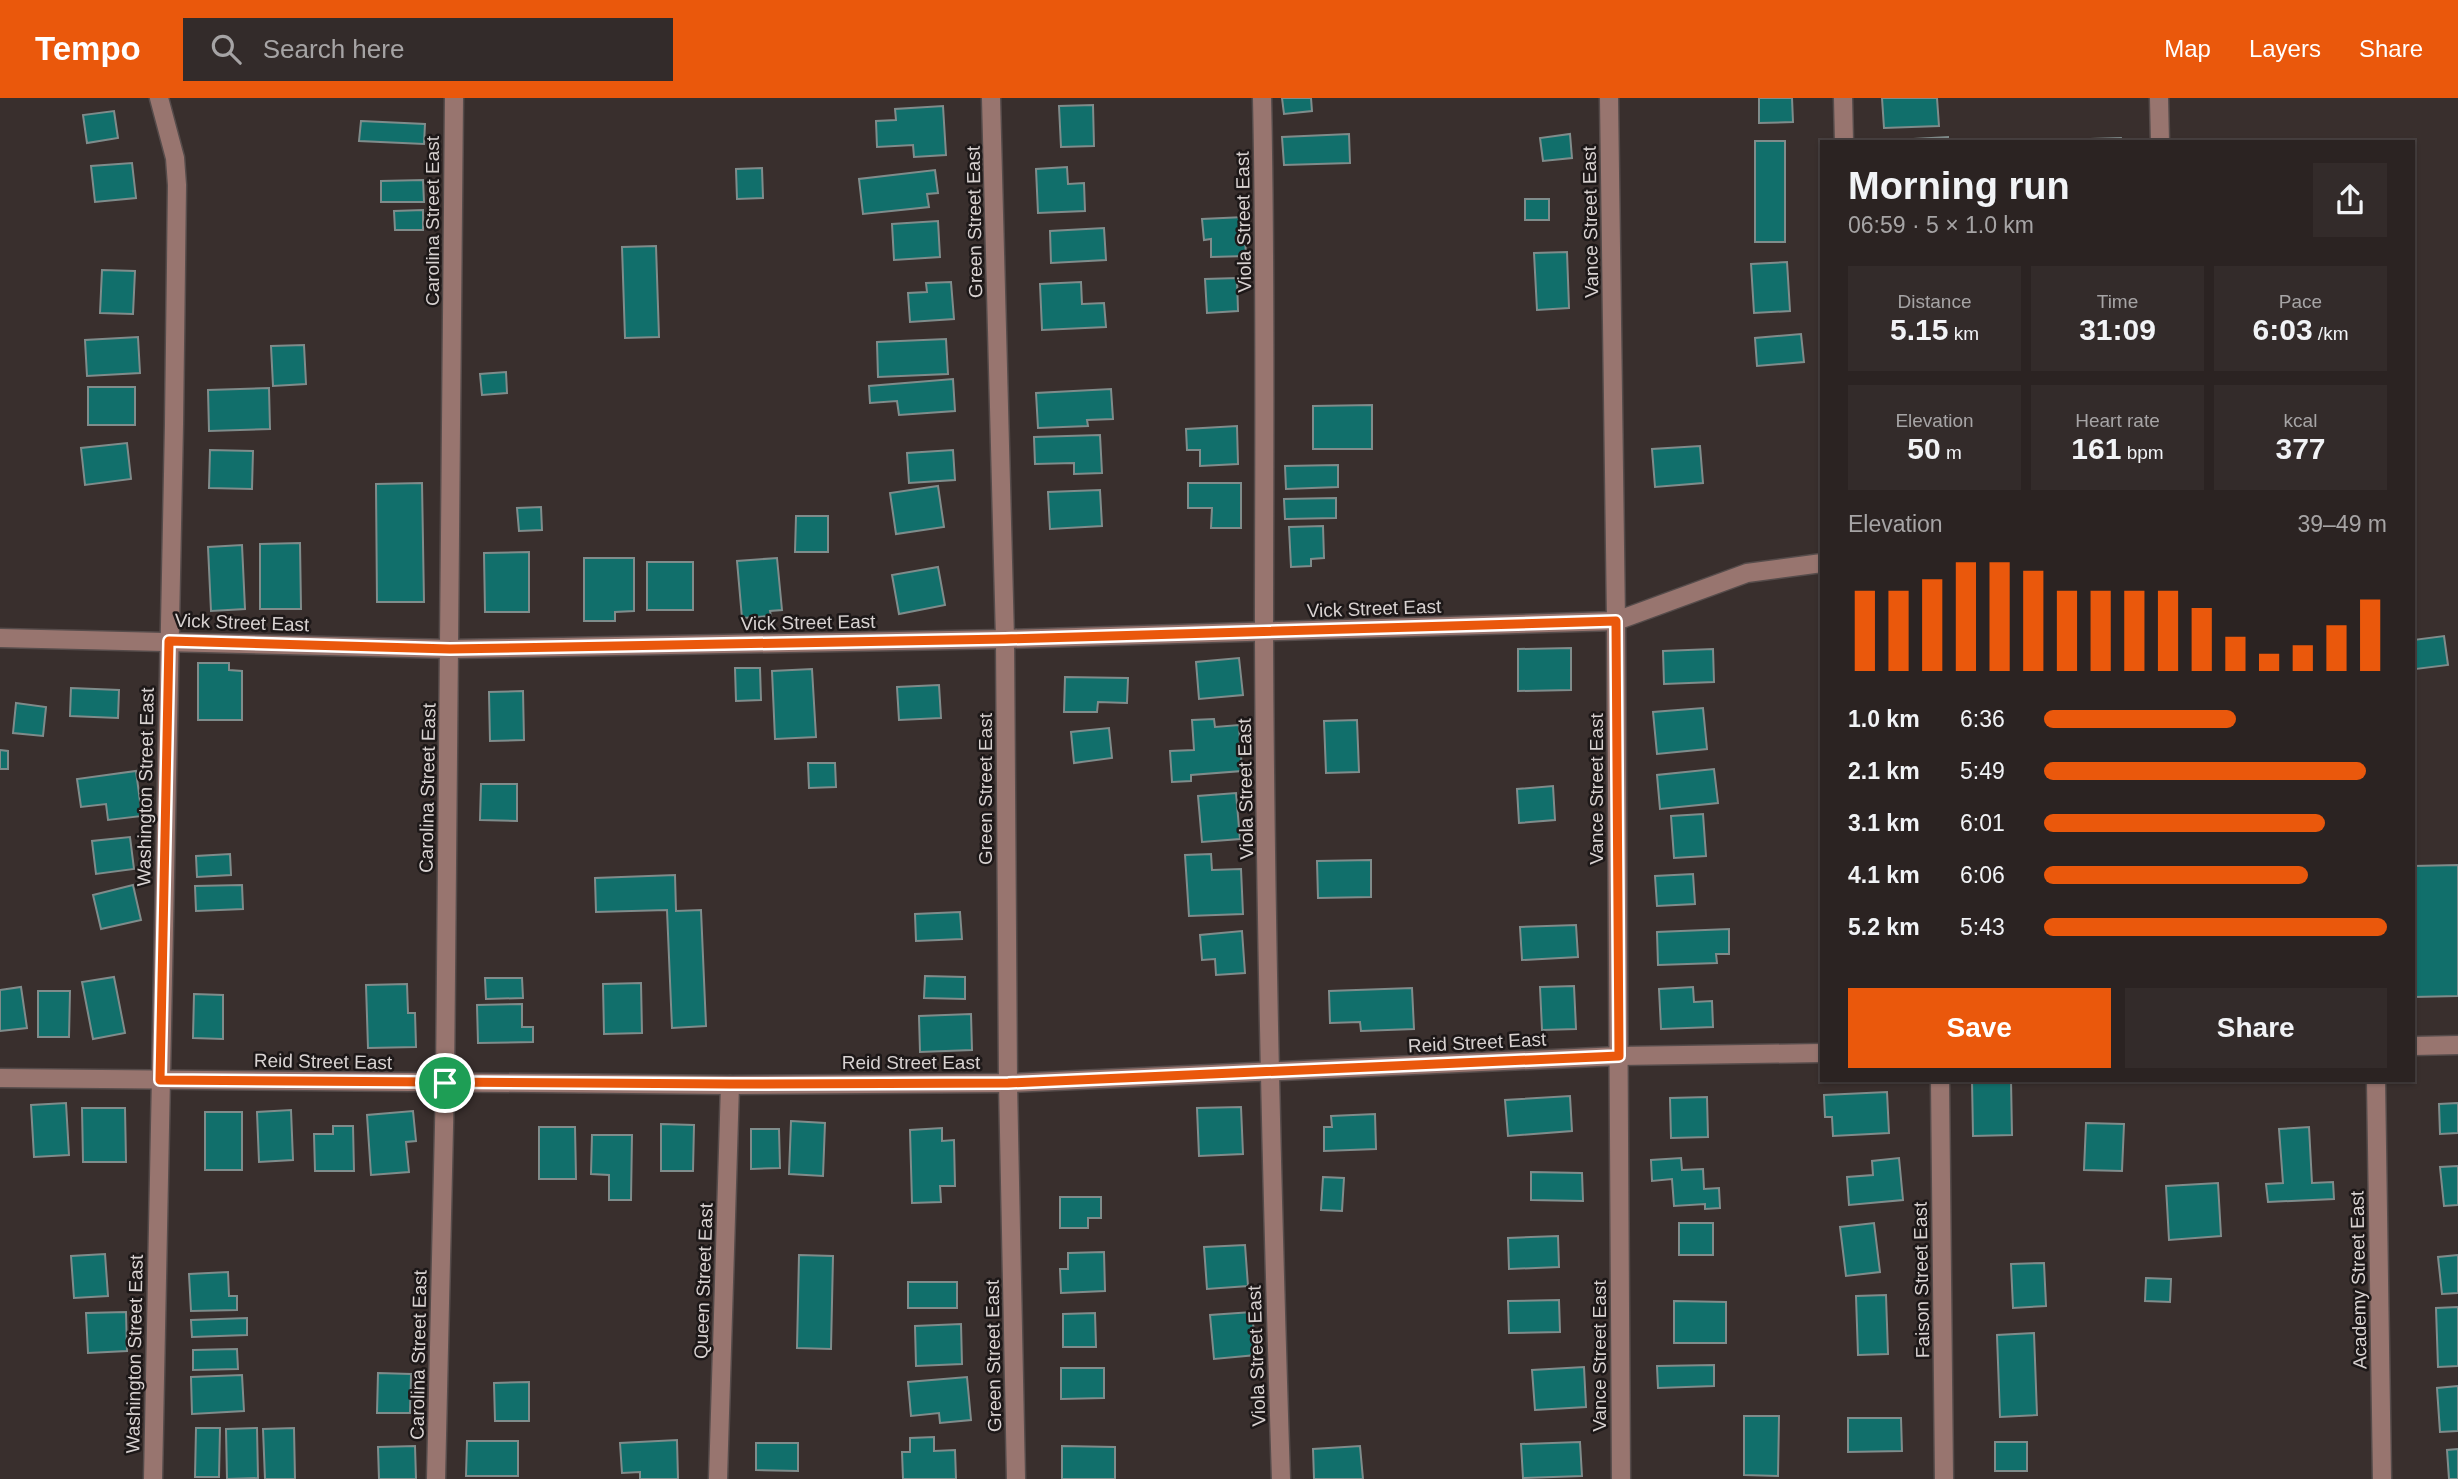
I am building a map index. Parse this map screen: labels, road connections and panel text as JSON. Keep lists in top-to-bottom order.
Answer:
{
  "streets": {
    "street": [
      "Carolina Street East",
      "Green Street East",
      "Viola Street East",
      "Vance Street East",
      "Vick Street East",
      "Washington Street East",
      "Reid Street East",
      "Faison Street East",
      "Academy Street East",
      "Queen Street East"
    ]
  },
  "crossings": [
    ["Carolina Street East", "Vick Street East"],
    ["Carolina Street East", "Reid Street East"],
    ["Green Street East", "Vick Street East"],
    ["Green Street East", "Reid Street East"],
    ["Viola Street East", "Vick Street East"],
    ["Viola Street East", "Reid Street East"],
    ["Vance Street East", "Vick Street East"],
    ["Vance Street East", "Reid Street East"],
    ["Vick Street East", "Washington Street East"],
    ["Washington Street East", "Reid Street East"],
    ["Reid Street East", "Queen Street East"]
  ],
  "page": {
    "header": "Tempo",
    "search": "Search here",
    "nav": ["Map", "Layers", "Share"],
    "heading": ["Morning run", "06:59 · 5 × 1.0 km"],
    "stats": [
      ["Distance", "5.15 km"],
      ["Time", "31:09"],
      ["Pace", "6:03 /km"],
      ["Elevation", "50 m"],
      ["Heart rate", "161 bpm"],
      ["kcal", "377"]
    ],
    "chart": ["Elevation", "39–49 m"],
    "list": [
      {
        "name": "1.0 km",
        "note": "6:36"
      },
      {
        "name": "2.1 km",
        "note": "5:49"
      },
      {
        "name": "3.1 km",
        "note": "6:01"
      },
      {
        "name": "4.1 km",
        "note": "6:06"
      },
      {
        "name": "5.2 km",
        "note": "5:43"
      }
    ],
    "buttons": ["Save", "Share"]
  }
}
